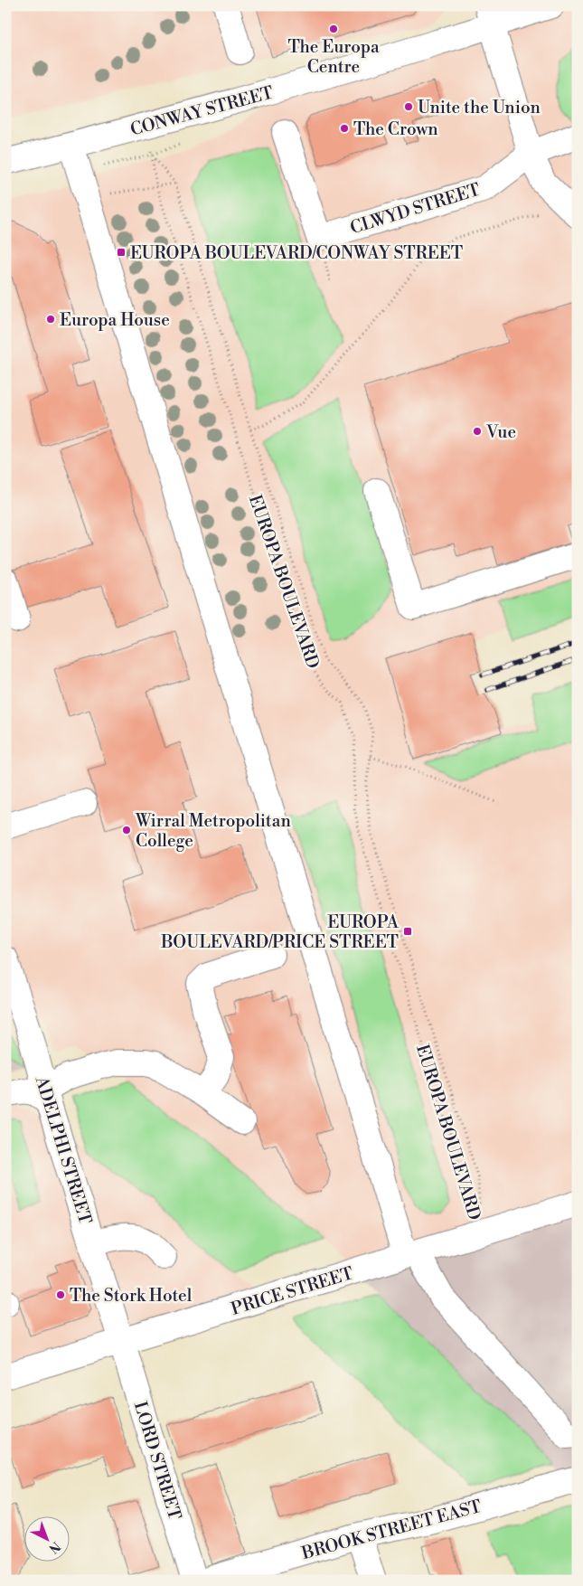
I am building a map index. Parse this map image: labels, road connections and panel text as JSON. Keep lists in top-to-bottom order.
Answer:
{
  "streets": {
    "street": [
      "CONWAY STREET",
      "CLWYD STREET",
      "ADELPHI STREET",
      "PRICE STREET",
      "LORD STREET",
      "BROOK STREET EAST"
    ],
    "path": ["EUROPA BOULEVARD"]
  },
  "crossings": [
    ["CONWAY STREET", "EUROPA BOULEVARD"],
    ["EUROPA BOULEVARD", "PRICE STREET"],
    ["ADELPHI STREET", "PRICE STREET"],
    ["ADELPHI STREET", "LORD STREET"],
    ["PRICE STREET", "LORD STREET"]
  ],
  "places": {
    "other": [
      "The Europa Centre",
      "Unite the Union",
      "The Crown",
      "Europa House",
      "Vue",
      "Wirral Metropolitan College",
      "The Stork Hotel"
    ],
    "transit": ["EUROPA BOULEVARD/CONWAY STREET", "EUROPA BOULEVARD/PRICE STREET"]
  },
  "north": "bottom right"
}
